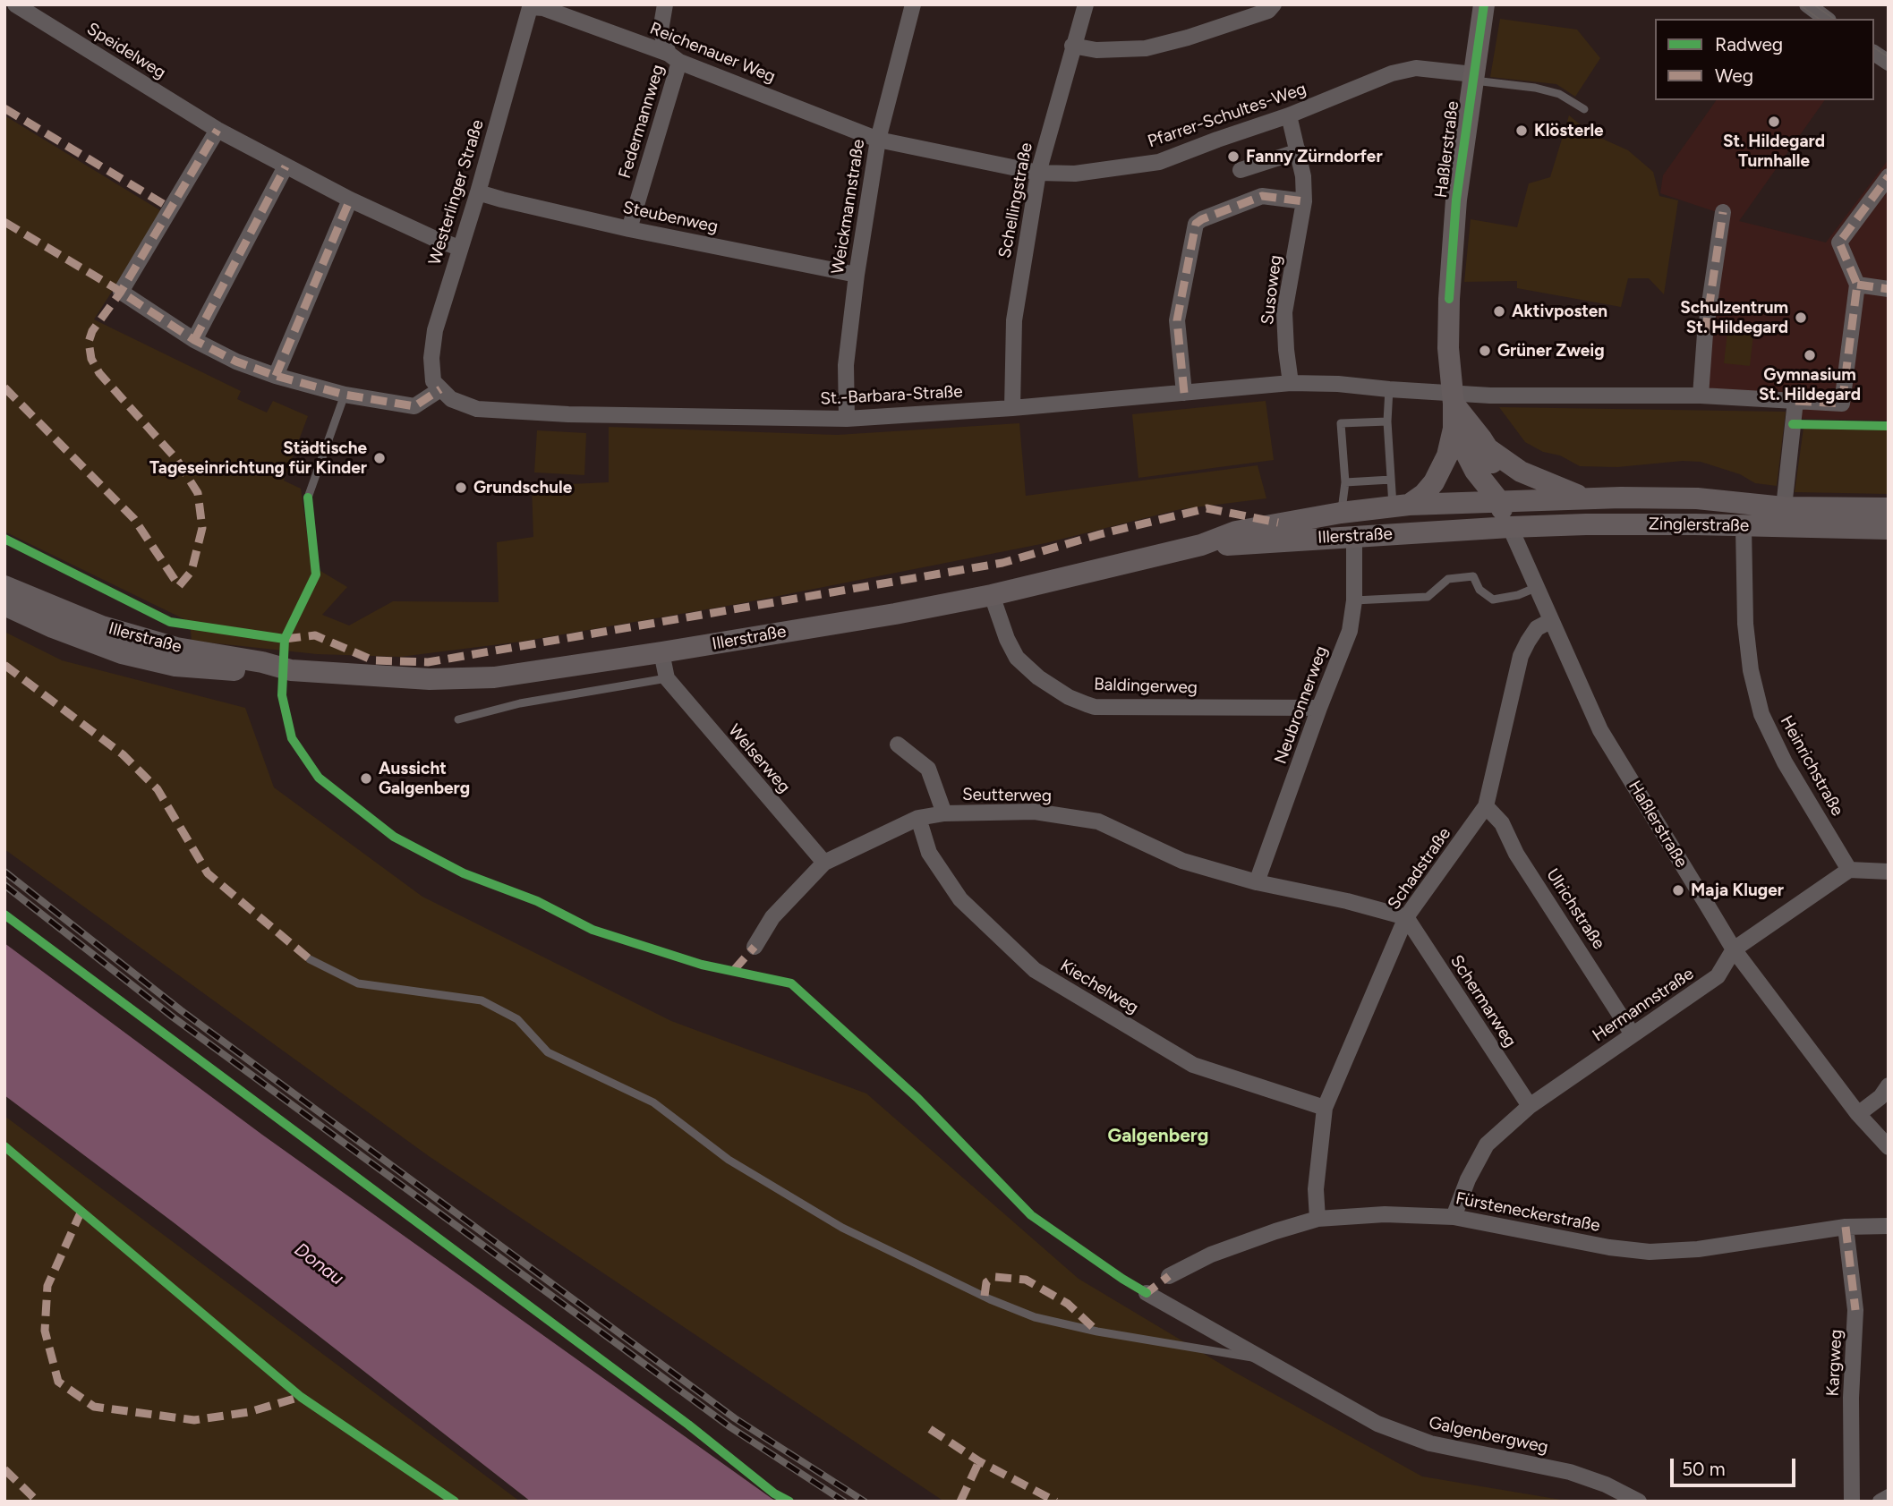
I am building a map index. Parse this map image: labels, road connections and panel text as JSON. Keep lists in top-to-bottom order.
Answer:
{
  "streets": {
    "main road": ["Haßlerstraße", "Zinglerstraße", "Illerstraße"],
    "street": [
      "Speidelweg",
      "Reichenauer Weg",
      "Pfarrer-Schultes-Weg",
      "Federmannweg",
      "Westerlinger Straße",
      "Schellingstraße",
      "Weickmannstraße",
      "Steubenweg",
      "Susoweg",
      "St.-Barbara-Straße",
      "Baldingerweg",
      "Neubronnerweg",
      "Welserweg",
      "Heinrichstraße",
      "Seutterweg",
      "Schadstraße",
      "Ulrichstraße",
      "Kiechelweg",
      "Schermarweg",
      "Hermannstraße",
      "Fürsteneckerstraße",
      "Kargweg",
      "Galgenbergweg"
    ]
  },
  "crossings": [
    ["Speidelweg", "Westerlinger Straße"],
    ["Reichenauer Weg", "Pfarrer-Schultes-Weg"],
    ["Reichenauer Weg", "Federmannweg"],
    ["Reichenauer Weg", "Westerlinger Straße"],
    ["Reichenauer Weg", "Weickmannstraße"],
    ["Pfarrer-Schultes-Weg", "Haßlerstraße"],
    ["Pfarrer-Schultes-Weg", "Schellingstraße"],
    ["Pfarrer-Schultes-Weg", "Weickmannstraße"],
    ["Pfarrer-Schultes-Weg", "Susoweg"],
    ["Federmannweg", "Steubenweg"],
    ["Haßlerstraße", "St.-Barbara-Straße"],
    ["Haßlerstraße", "Zinglerstraße"],
    ["Haßlerstraße", "Illerstraße"],
    ["Haßlerstraße", "Schadstraße"],
    ["Haßlerstraße", "Hermannstraße"],
    ["Westerlinger Straße", "Steubenweg"],
    ["Westerlinger Straße", "St.-Barbara-Straße"],
    ["Schellingstraße", "St.-Barbara-Straße"],
    ["Weickmannstraße", "Steubenweg"],
    ["Weickmannstraße", "St.-Barbara-Straße"],
    ["Susoweg", "St.-Barbara-Straße"],
    ["Zinglerstraße", "Illerstraße"],
    ["Zinglerstraße", "Heinrichstraße"],
    ["Illerstraße", "Baldingerweg"],
    ["Illerstraße", "Neubronnerweg"],
    ["Baldingerweg", "Neubronnerweg"],
    ["Neubronnerweg", "Seutterweg"],
    ["Welserweg", "Seutterweg"],
    ["Heinrichstraße", "Hermannstraße"],
    ["Seutterweg", "Schadstraße"],
    ["Seutterweg", "Kiechelweg"],
    ["Seutterweg", "Schermarweg"],
    ["Schadstraße", "Ulrichstraße"],
    ["Schadstraße", "Kiechelweg"],
    ["Schadstraße", "Schermarweg"],
    ["Schadstraße", "Fürsteneckerstraße"],
    ["Ulrichstraße", "Hermannstraße"],
    ["Schermarweg", "Hermannstraße"],
    ["Hermannstraße", "Fürsteneckerstraße"],
    ["Fürsteneckerstraße", "Kargweg"]
  ],
  "districts": ["Galgenberg"],
  "water": ["Donau"],
  "places": [
    "St. Hildegard Turnhalle",
    "Klösterle",
    "Fanny Zürndorfer",
    "Aktivposten",
    "Schulzentrum St. Hildegard",
    "Grüner Zweig",
    "Gymnasium St. Hildegard",
    "Städtische Tageseinrichtung für Kinder",
    "Grundschule",
    "Aussicht Galgenberg",
    "Maja Kluger"
  ],
  "legend": ["Radweg", "Weg"],
  "scale_bar": "50 m"
}
